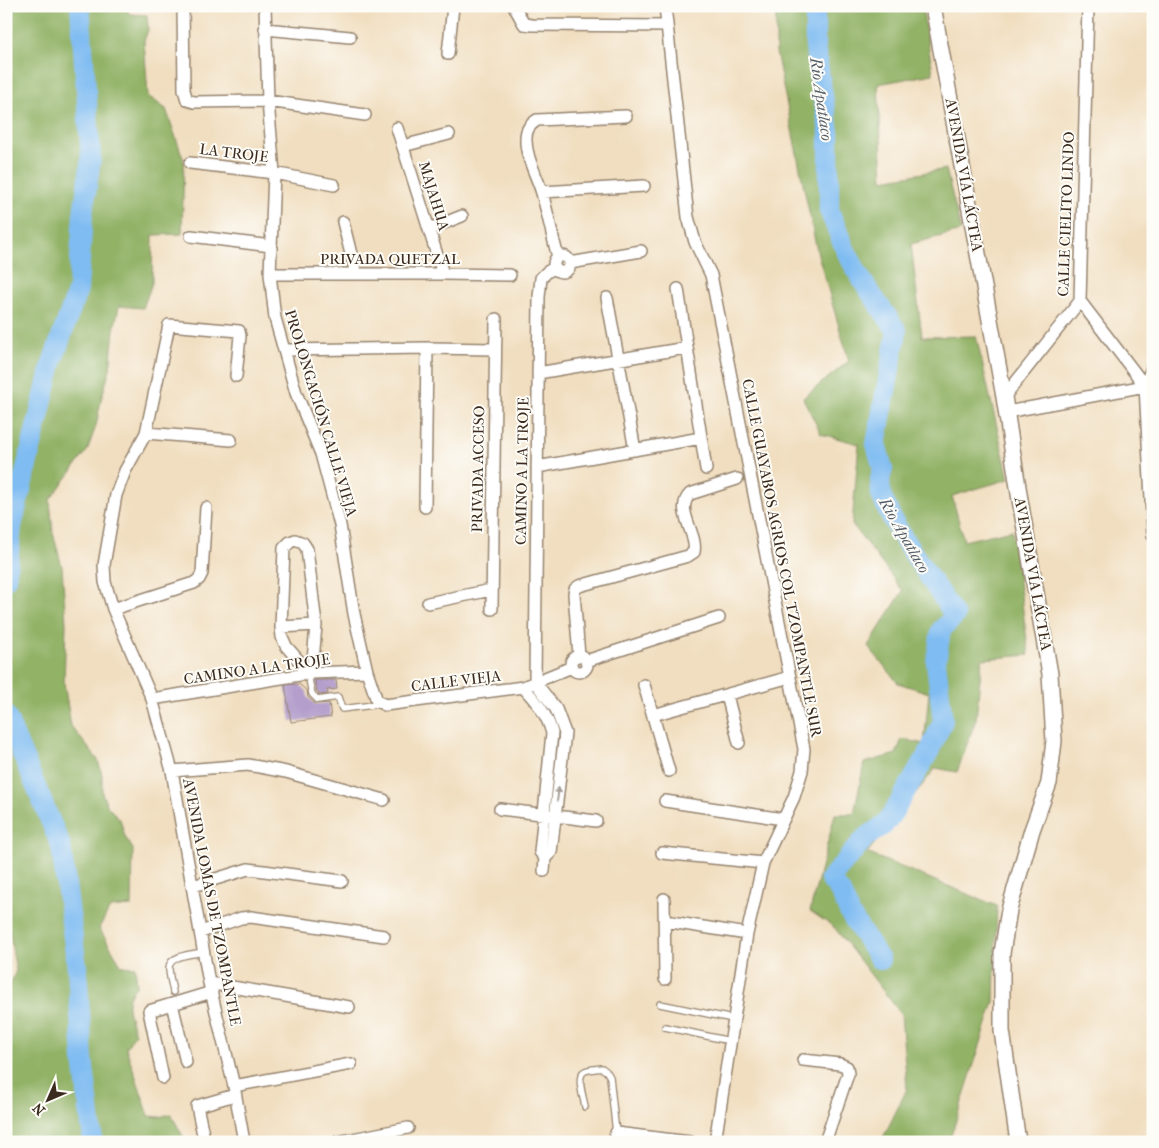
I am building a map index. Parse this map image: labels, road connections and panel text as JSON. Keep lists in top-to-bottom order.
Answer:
{
  "streets": {
    "street": [
      "LA TROJE",
      "AVENIDA VÍA LÁCTEA",
      "MAJAHUA",
      "CALLE CIELITO LINDO",
      "PRIVADA QUETZAL",
      "PROLONGACIÓN CALLE VIEJA",
      "PRIVADA ACCESO",
      "CAMINO A LA TROJE",
      "CALLE GUAYABOS AGRIOS COL TZOMPANTLE SUR",
      "CALLE VIEJA",
      "AVENIDA LOMAS DE TZOMPANTLE"
    ]
  },
  "crossings": [
    ["LA TROJE", "PROLONGACIÓN CALLE VIEJA"],
    ["AVENIDA VÍA LÁCTEA", "CALLE CIELITO LINDO"],
    ["MAJAHUA", "PRIVADA QUETZAL"],
    ["PRIVADA QUETZAL", "PROLONGACIÓN CALLE VIEJA"],
    ["PROLONGACIÓN CALLE VIEJA", "CAMINO A LA TROJE"],
    ["PROLONGACIÓN CALLE VIEJA", "CALLE VIEJA"],
    ["CAMINO A LA TROJE", "CALLE VIEJA"],
    ["CAMINO A LA TROJE", "AVENIDA LOMAS DE TZOMPANTLE"]
  ],
  "water": ["Rio Apatlaco"],
  "north": "bottom left"
}
